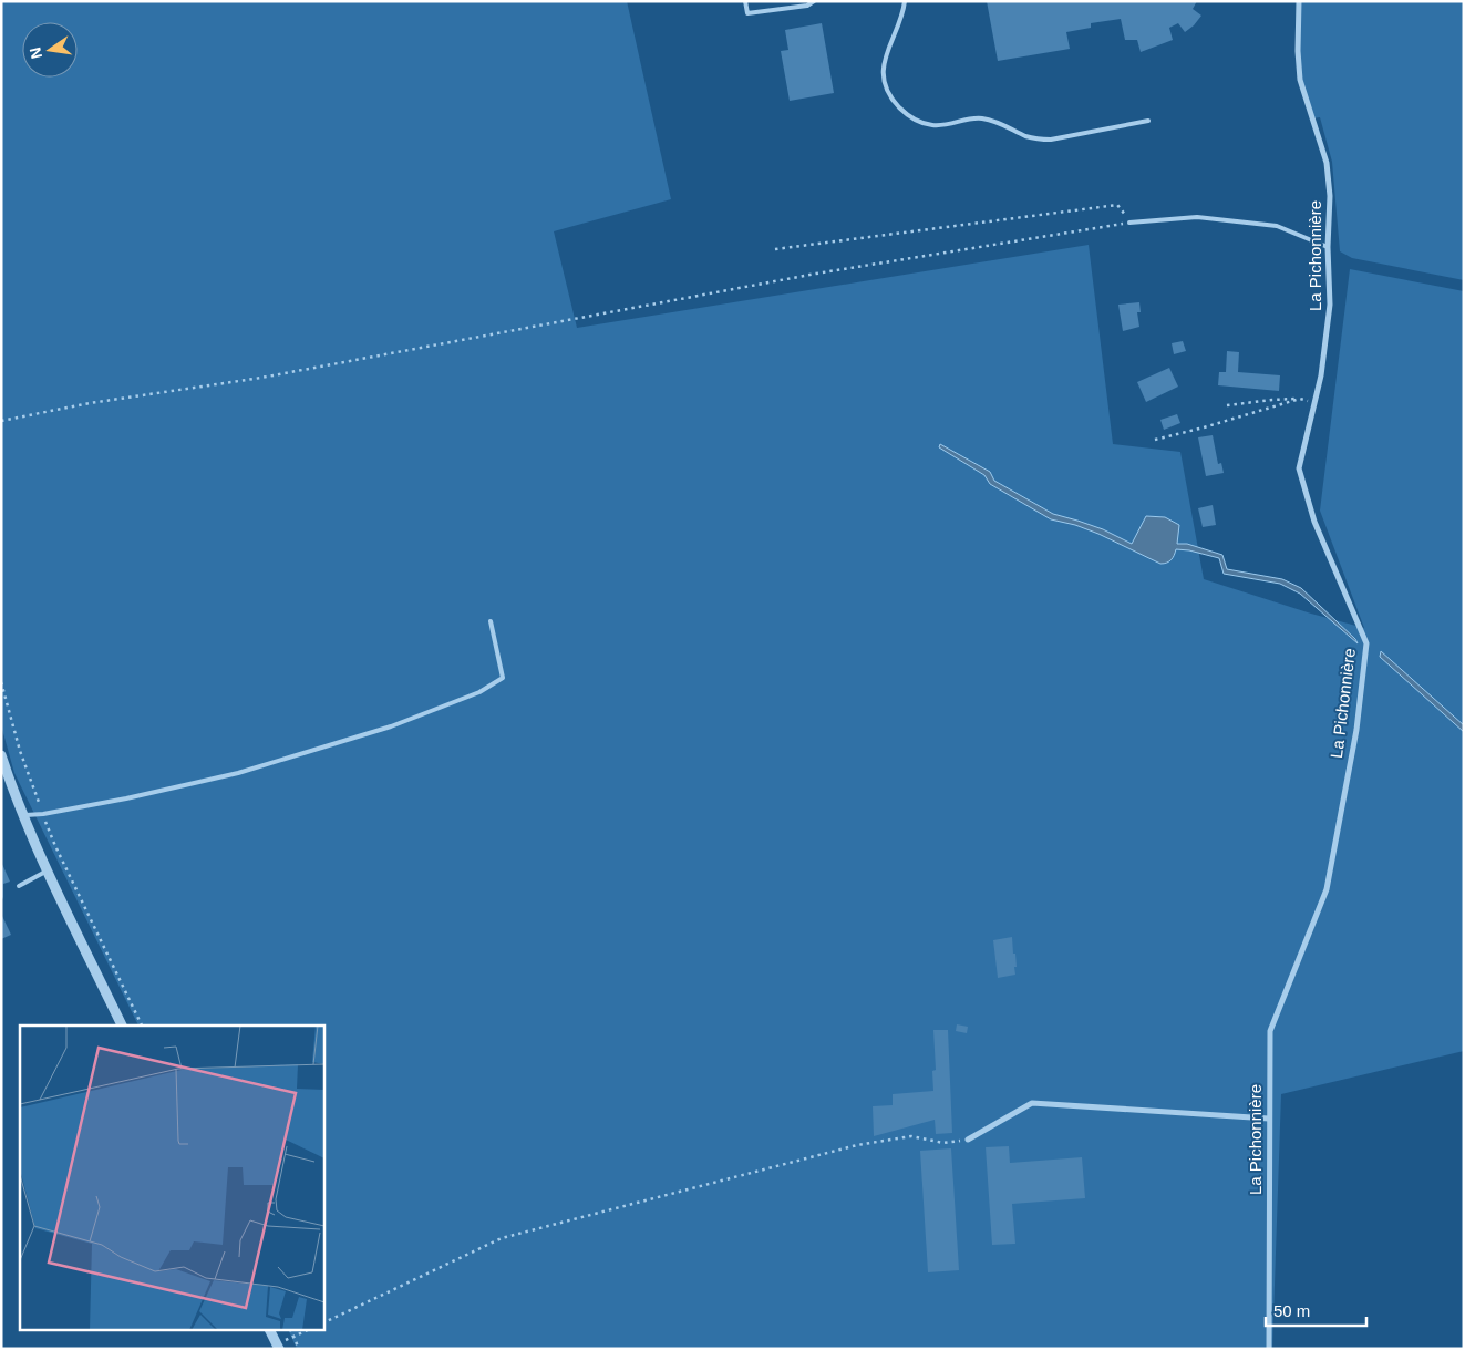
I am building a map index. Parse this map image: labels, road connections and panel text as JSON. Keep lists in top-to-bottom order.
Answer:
{
  "streets": {
    "street": ["La Pichonnière"]
  },
  "scale_bar": "50 m",
  "north": "left"
}
